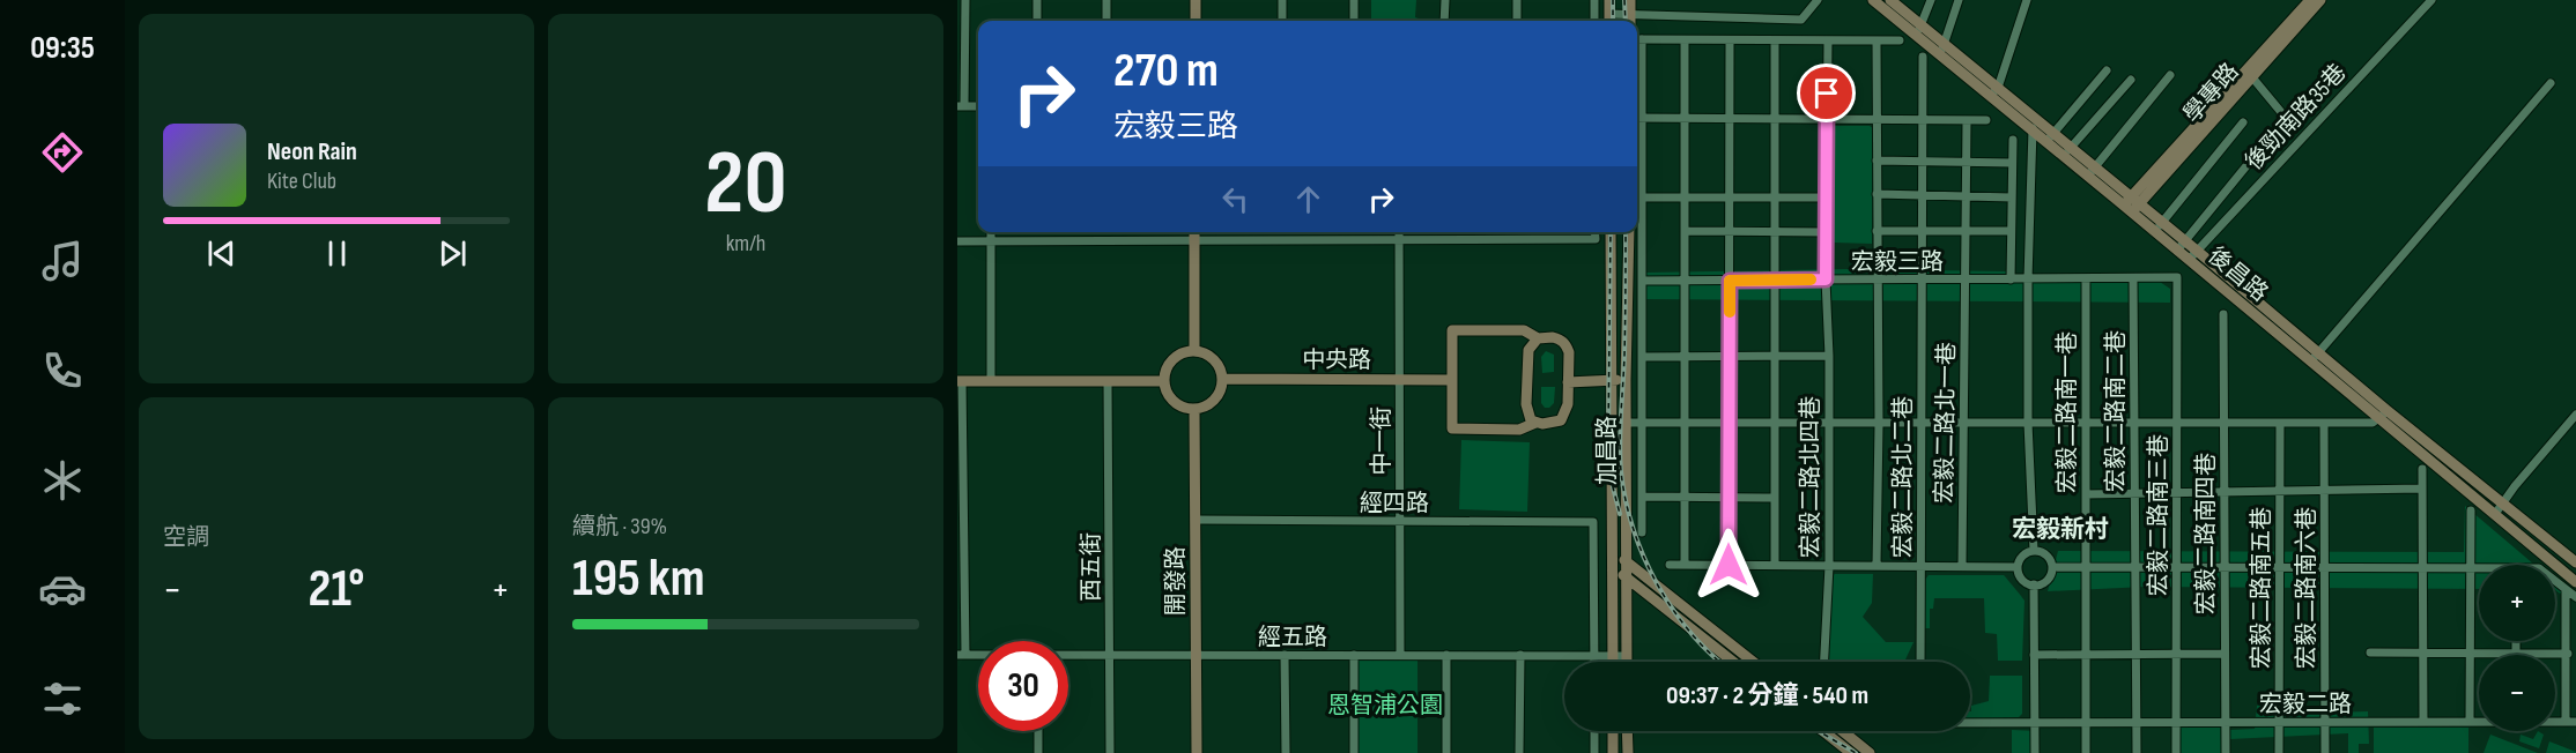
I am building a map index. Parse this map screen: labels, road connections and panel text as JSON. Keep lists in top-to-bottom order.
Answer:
{
  "streets": {
    "street": [
      "學專路",
      "後勁南路35巷",
      "宏毅三路",
      "後昌路",
      "中央路",
      "宏毅二路南二巷",
      "宏毅二路南一巷",
      "宏毅二路北一巷",
      "中一街",
      "加昌路",
      "宏毅二路北四巷",
      "宏毅二路北二巷",
      "經四路",
      "宏毅二路南三巷",
      "宏毅二路南四巷",
      "西五街",
      "開發路",
      "宏毅二路南五巷",
      "宏毅二路南六巷",
      "經五路",
      "宏毅二路"
    ]
  },
  "crossings": [
    ["學專路", "後昌路"],
    ["後勁南路35巷", "後昌路"],
    ["宏毅三路", "宏毅二路南二巷"],
    ["宏毅三路", "宏毅二路南一巷"],
    ["宏毅三路", "宏毅二路北一巷"],
    ["宏毅三路", "宏毅二路北四巷"],
    ["宏毅三路", "宏毅二路北二巷"],
    ["宏毅三路", "宏毅二路南三巷"],
    ["中央路", "中一街"],
    ["中央路", "開發路"],
    ["宏毅二路南二巷", "宏毅二路"],
    ["宏毅二路南一巷", "宏毅二路"],
    ["中一街", "經四路"],
    ["中一街", "經五路"],
    ["加昌路", "經五路"],
    ["經四路", "開發路"],
    ["經四路", "經五路"],
    ["宏毅二路南三巷", "宏毅二路"],
    ["宏毅二路南四巷", "宏毅二路"],
    ["西五街", "經五路"],
    ["開發路", "經五路"],
    ["宏毅二路南五巷", "宏毅二路"],
    ["宏毅二路南六巷", "宏毅二路"]
  ],
  "districts": ["宏毅新村"],
  "parks": ["恩智浦公園"],
  "page": {
    "tabs": "09:35",
    "tile": [
      ["20", "km/h"],
      "空調",
      ["續航 · 39%", "195 km"]
    ],
    "turn": ["270 m", "宏毅三路"],
    "song": ["Neon Rain", "Kite Club"],
    "heat": ["−", "21°", "+"],
    "map_buttons": ["+", "−"],
    "limit": "30",
    "trip": "09:37 · 2 分鐘 · 540 m"
  }
}
